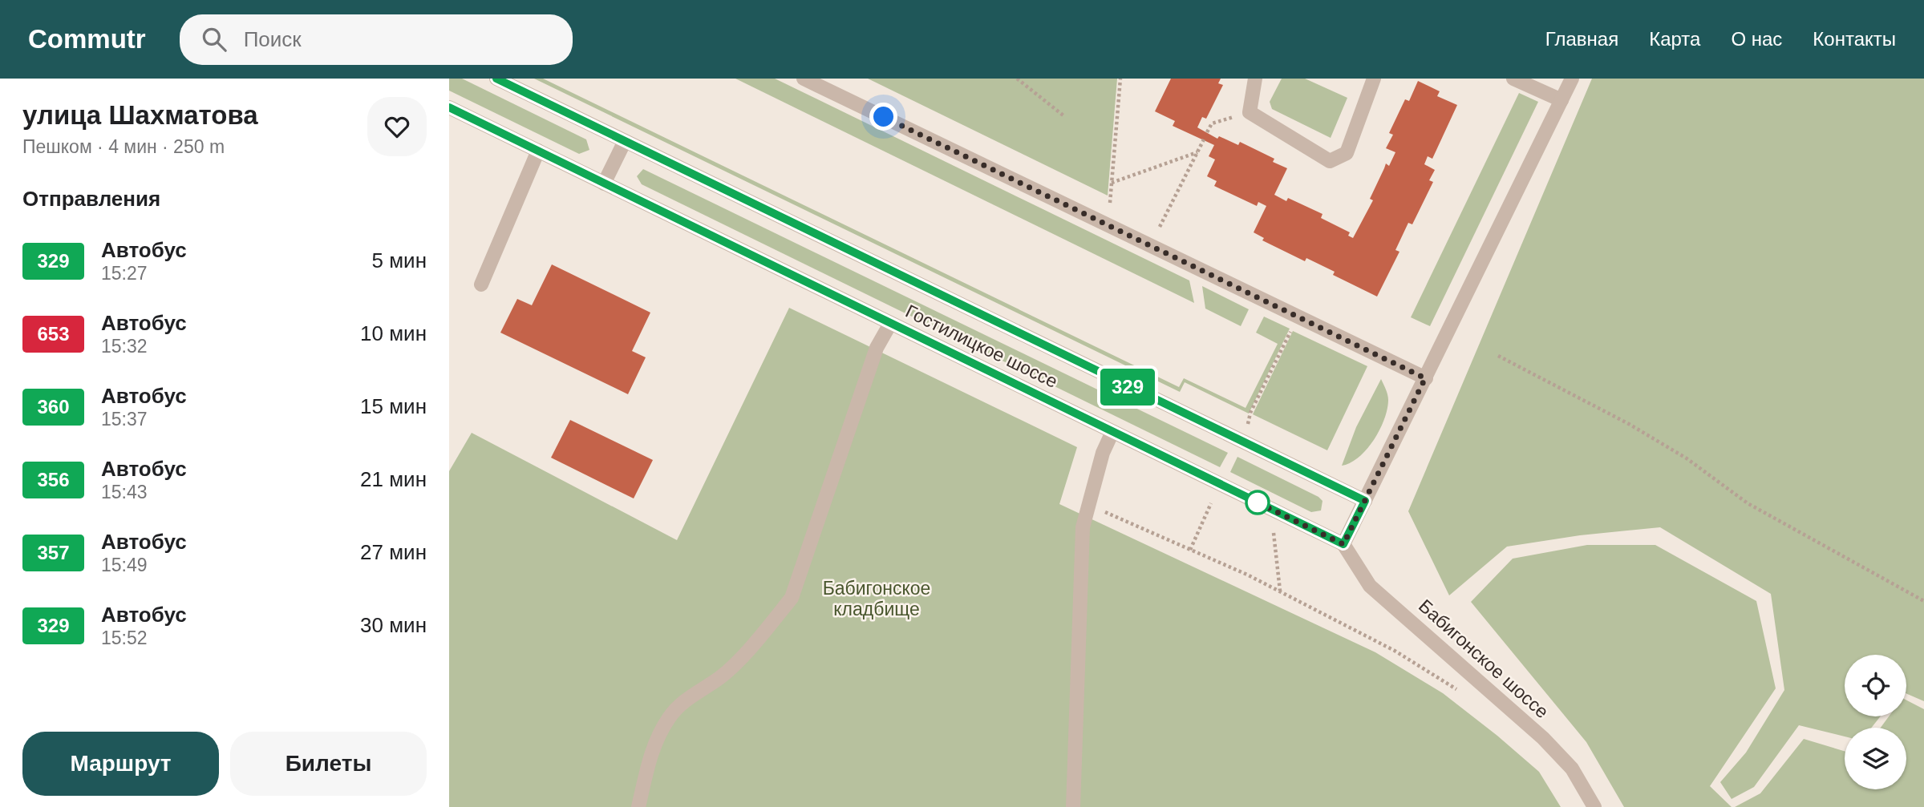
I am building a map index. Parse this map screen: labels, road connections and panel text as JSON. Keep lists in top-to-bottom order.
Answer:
{
  "streets": {
    "street": ["Гостилицкое шоссе", "Бабигонское шоссе"]
  },
  "crossings": [
    ["Гостилицкое шоссе", "Бабигонское шоссе"]
  ],
  "parks": ["Бабигонское кладбище"],
  "lines": ["bus line 329"],
  "page": {
    "header": "Commutr",
    "search": "Поиск",
    "nav": [
      "Главная",
      "Карта",
      "О нас",
      "Контакты"
    ],
    "heading": [
      ["улица Шахматова", "Пешком · 4 мин · 250 m"],
      "Отправления"
    ],
    "on_map": "329",
    "list": [
      {
        "mark": "329",
        "name": "Автобус",
        "note": "15:27",
        "value": "5 мин"
      },
      {
        "mark": "653",
        "name": "Автобус",
        "note": "15:32",
        "value": "10 мин"
      },
      {
        "mark": "360",
        "name": "Автобус",
        "note": "15:37",
        "value": "15 мин"
      },
      {
        "mark": "356",
        "name": "Автобус",
        "note": "15:43",
        "value": "21 мин"
      },
      {
        "mark": "357",
        "name": "Автобус",
        "note": "15:49",
        "value": "27 мин"
      },
      {
        "mark": "329",
        "name": "Автобус",
        "note": "15:52",
        "value": "30 мин"
      }
    ],
    "buttons": ["Маршрут", "Билеты"]
  }
}
